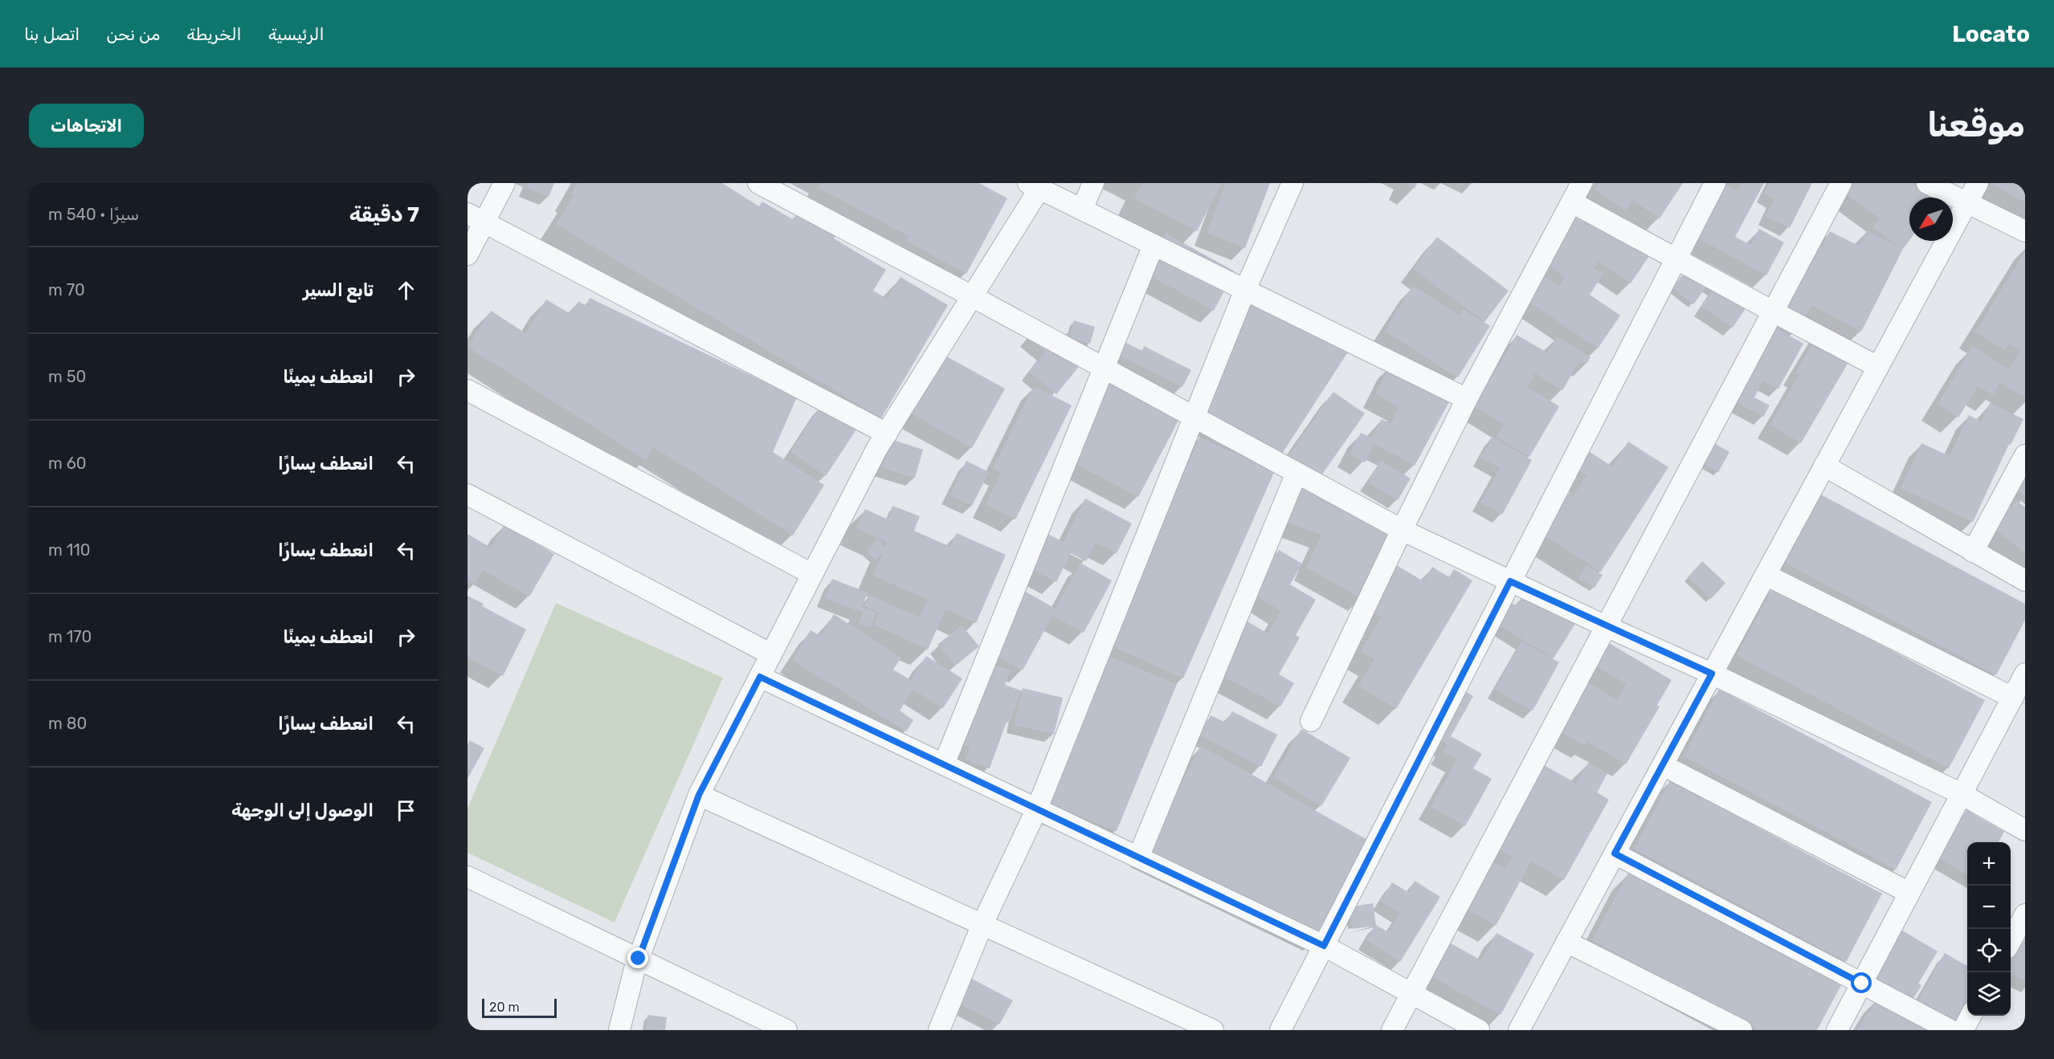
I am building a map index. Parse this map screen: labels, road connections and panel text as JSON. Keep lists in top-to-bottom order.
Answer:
{
  "scale_bar": "20 m",
  "north": "bottom left",
  "page": {
    "header": "Locato",
    "nav": [
      "الرئيسية",
      "الخريطة",
      "من نحن",
      "اتصل بنا"
    ],
    "buttons": "الاتجاهات",
    "title": "موقعنا",
    "heading": ["7 دقيقة", "سيرًا · 540 m"],
    "list": [
      ["تابع السير", "70 m"],
      ["انعطف يمينًا", "50 m"],
      ["انعطف يسارًا", "60 m"],
      ["انعطف يسارًا", "110 m"],
      ["انعطف يمينًا", "170 m"],
      ["انعطف يسارًا", "80 m"],
      "الوصول إلى الوجهة"
    ],
    "map_buttons": ["+", "−"],
    "scale": "20 m"
  }
}
